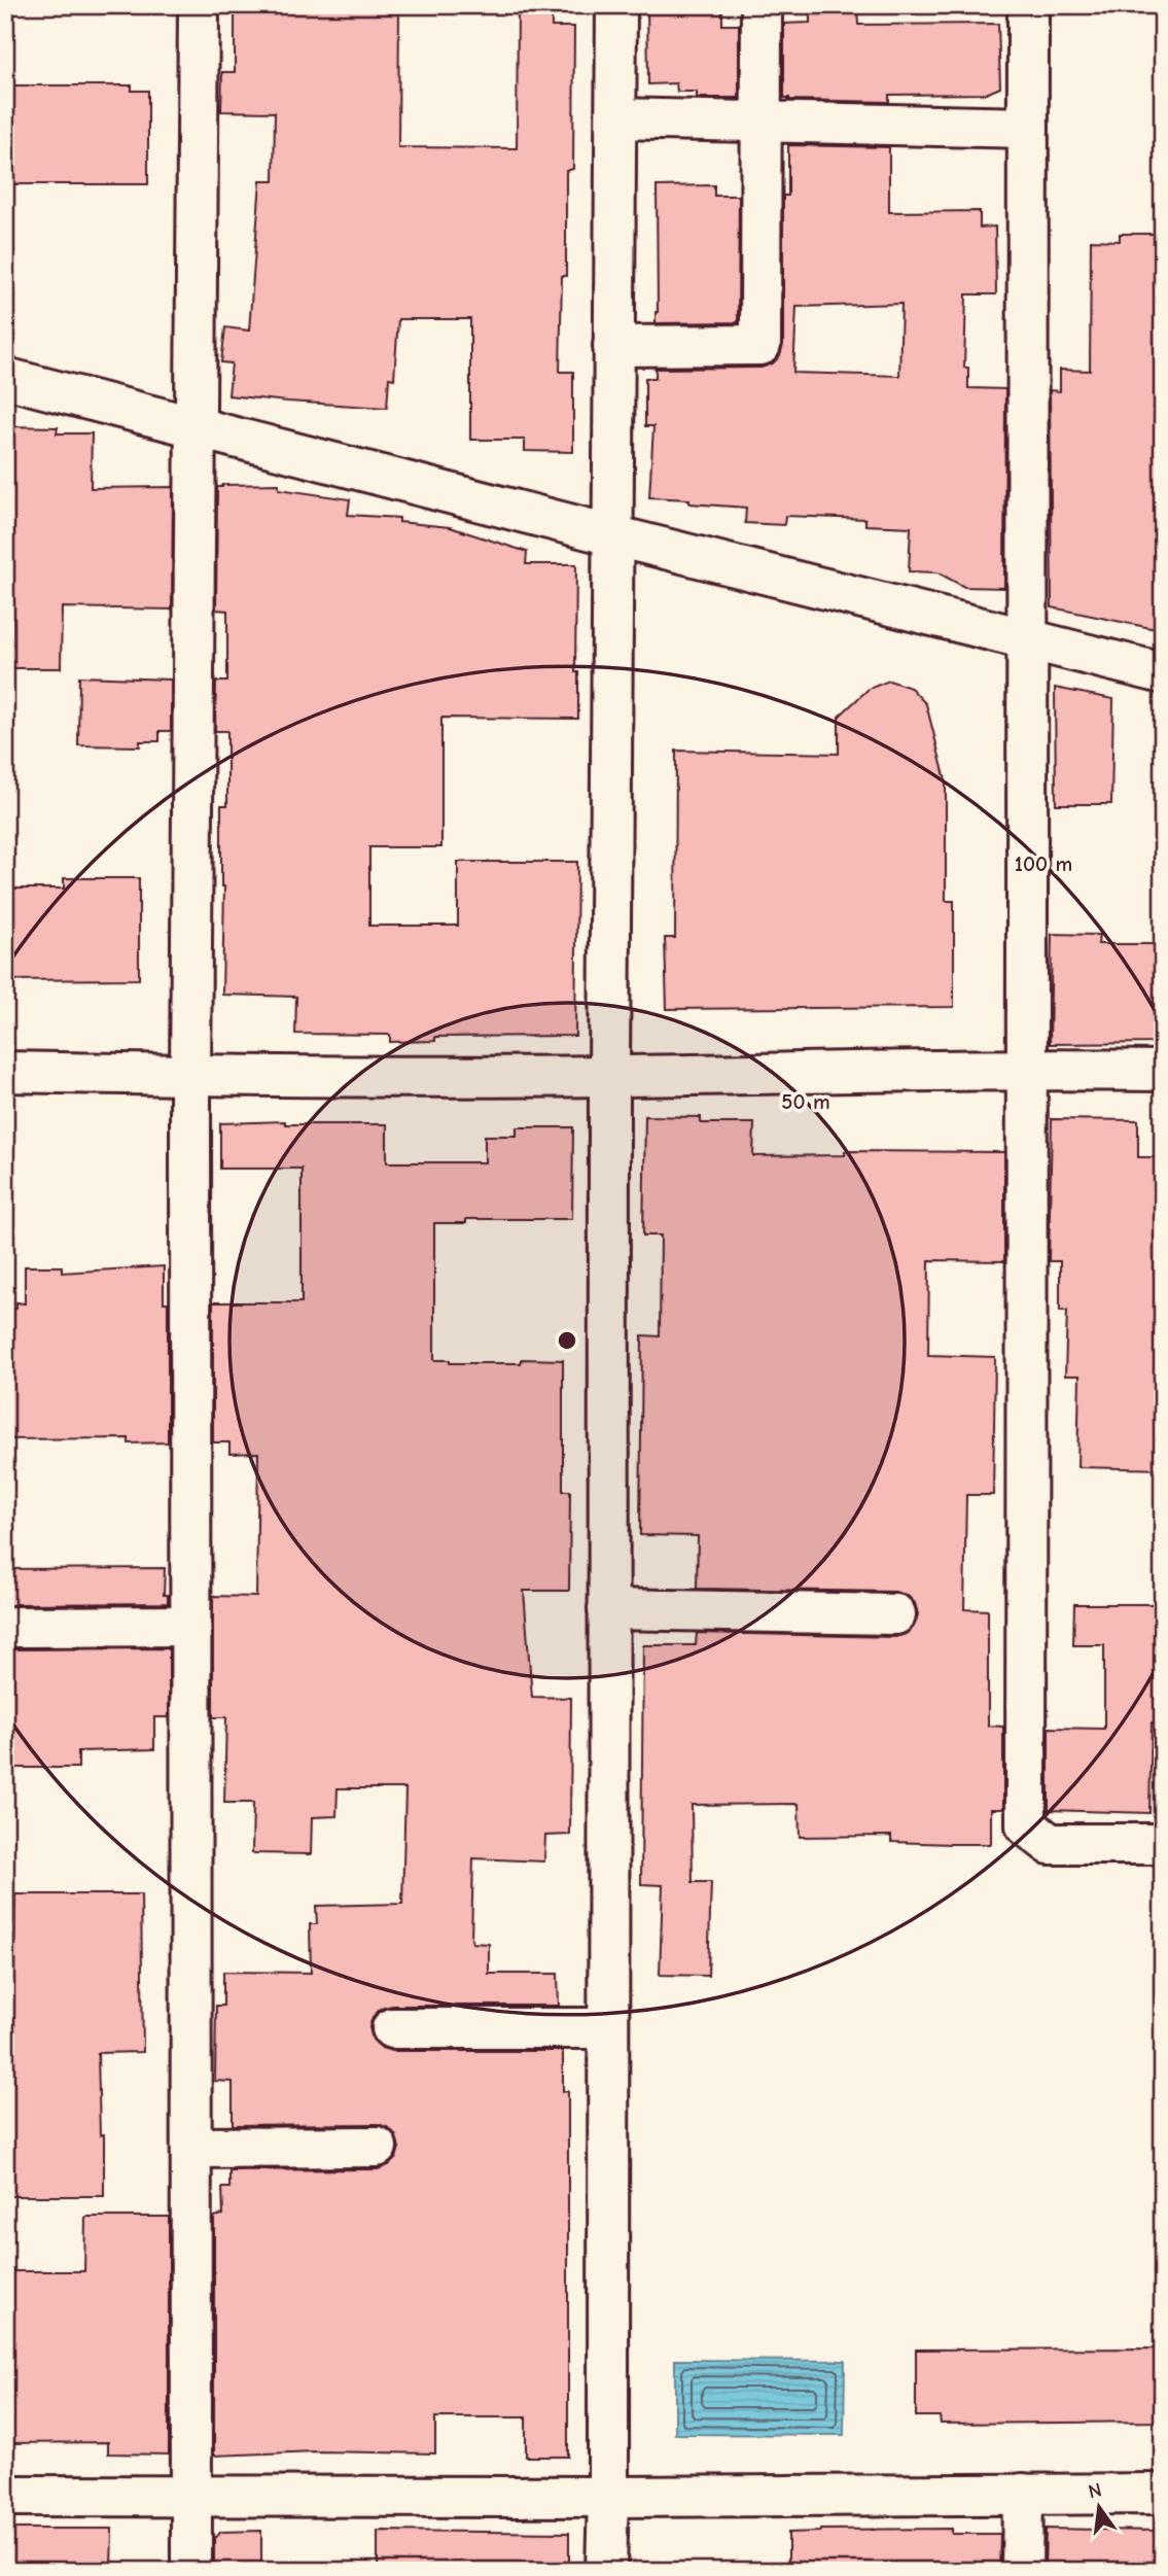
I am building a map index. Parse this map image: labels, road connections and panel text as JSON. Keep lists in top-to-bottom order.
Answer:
{
  "north": "top",
  "rings": ["100 m", "50 m"]
}
